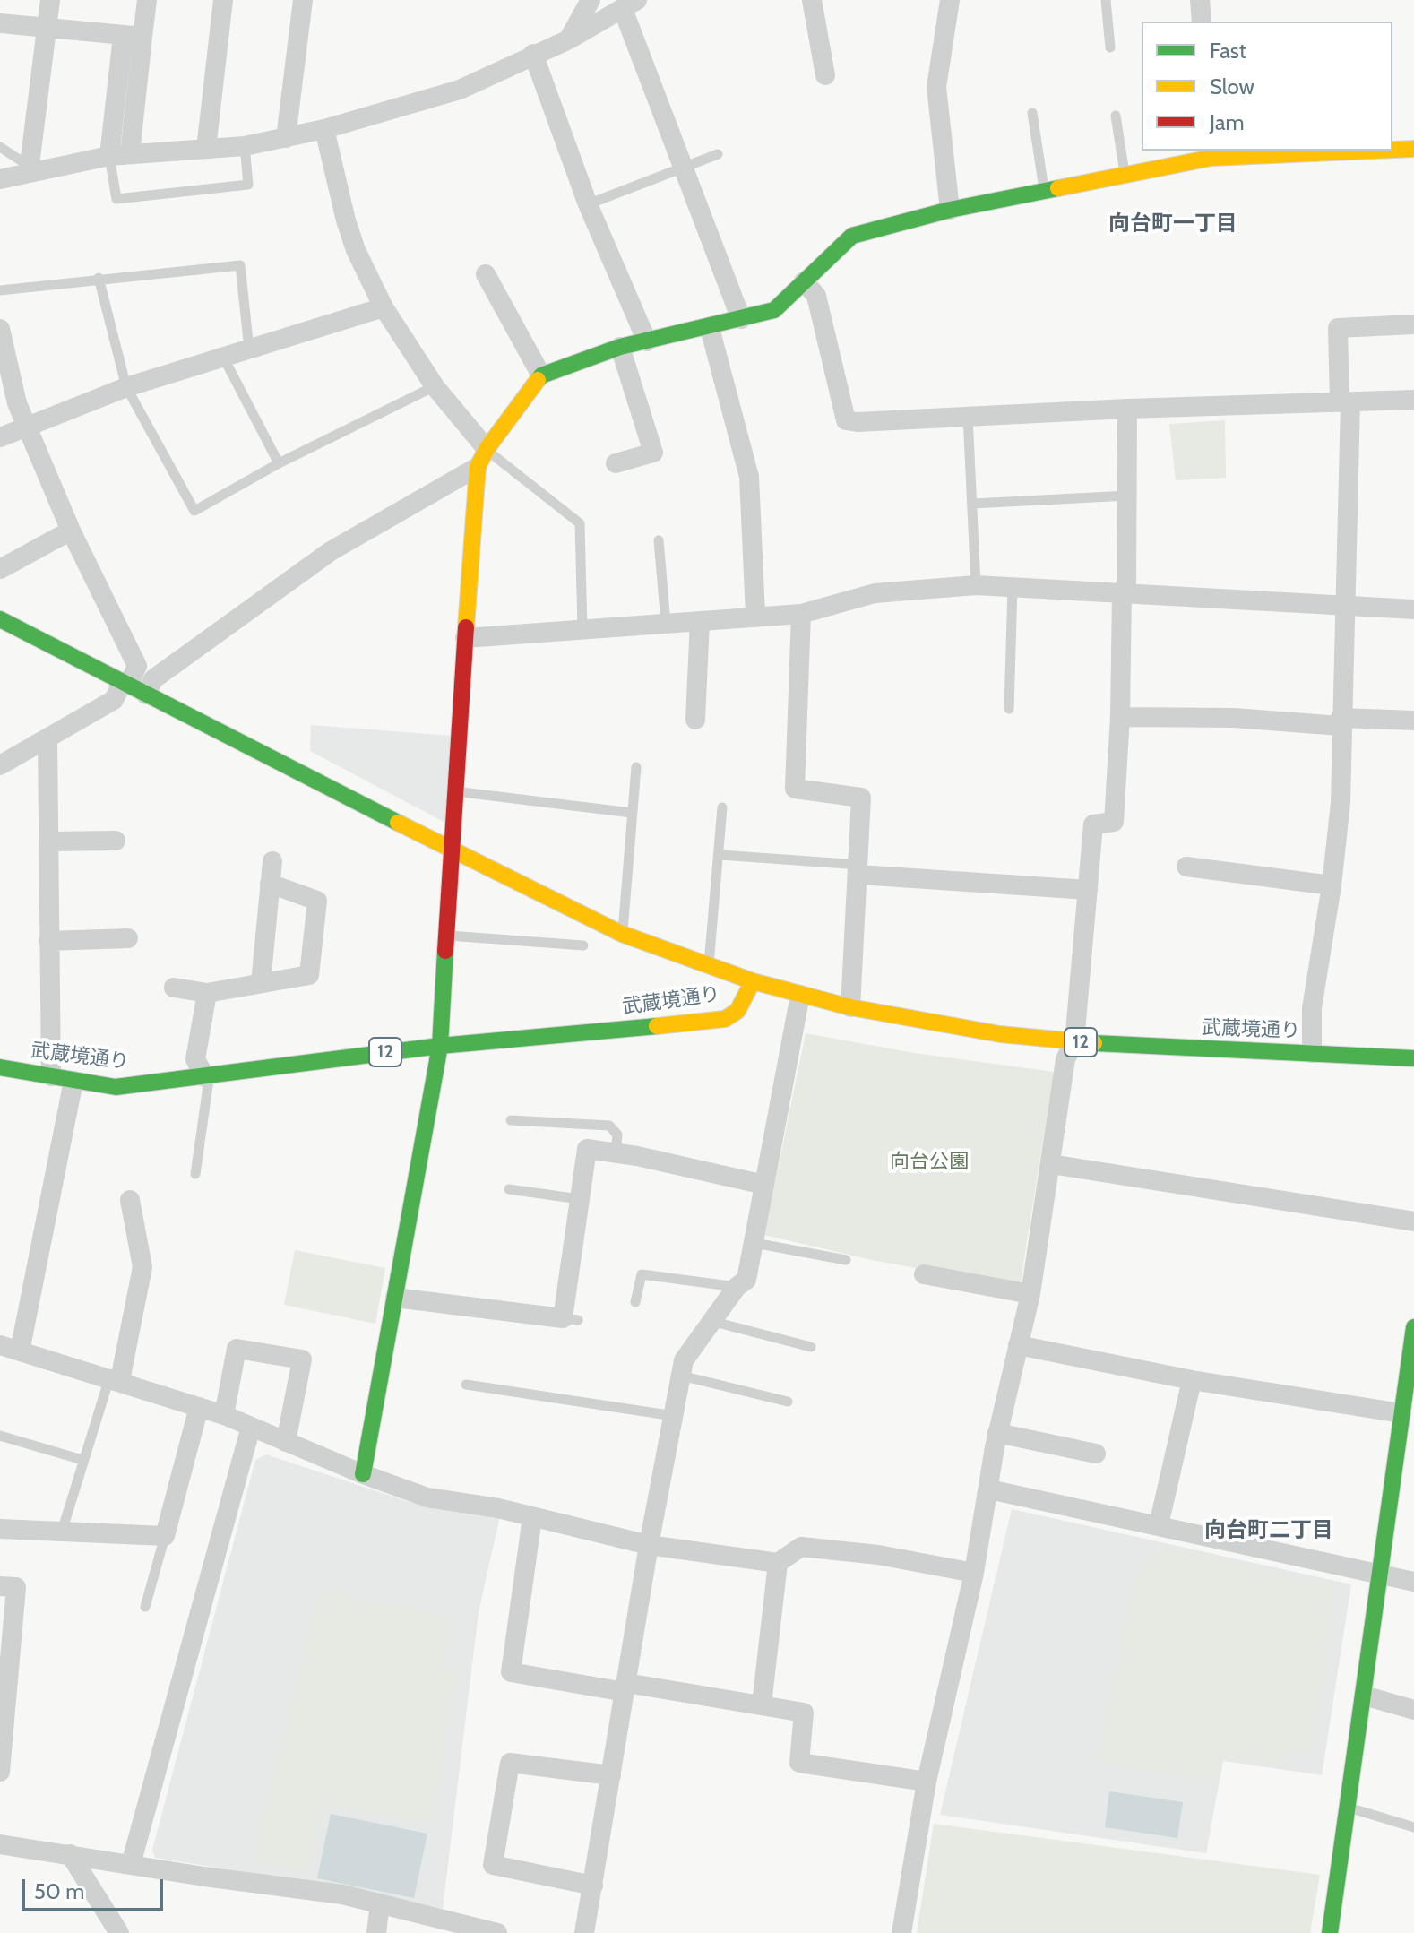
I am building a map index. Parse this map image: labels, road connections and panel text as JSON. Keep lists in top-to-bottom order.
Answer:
{
  "streets": {
    "street": ["武蔵境通り", "12"]
  },
  "districts": ["向台町一丁目", "向台町二丁目"],
  "parks": ["向台公園"],
  "legend": ["Fast", "Slow", "Jam"],
  "scale_bar": "50 m"
}
